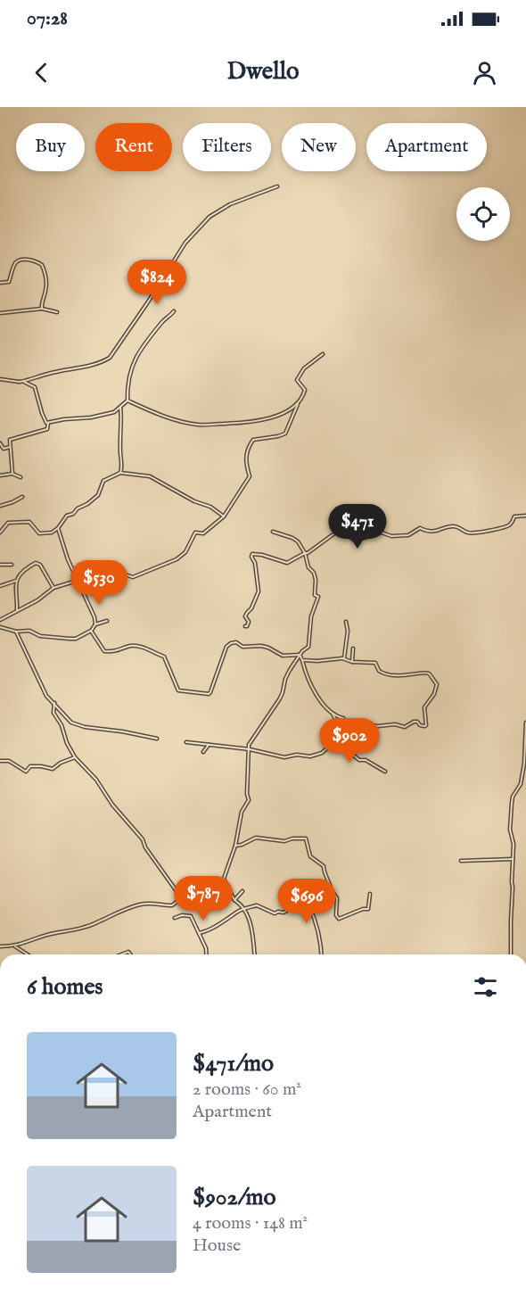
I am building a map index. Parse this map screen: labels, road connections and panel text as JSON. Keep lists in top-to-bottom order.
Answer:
{
  "page": {
    "status": "07:28",
    "header": "Dwello",
    "chip": [
      "Buy",
      "Rent",
      "Filters",
      "New",
      "Apartment"
    ],
    "price": [
      "$824",
      "$471",
      "$530",
      "$902",
      "$787",
      "$696"
    ],
    "heading": "6 homes",
    "list": [
      {
        "name": "$471/mo",
        "note": "2 rooms · 60 m² · Apartment"
      },
      {
        "name": "$902/mo",
        "note": "4 rooms · 148 m² · House"
      }
    ]
  }
}
